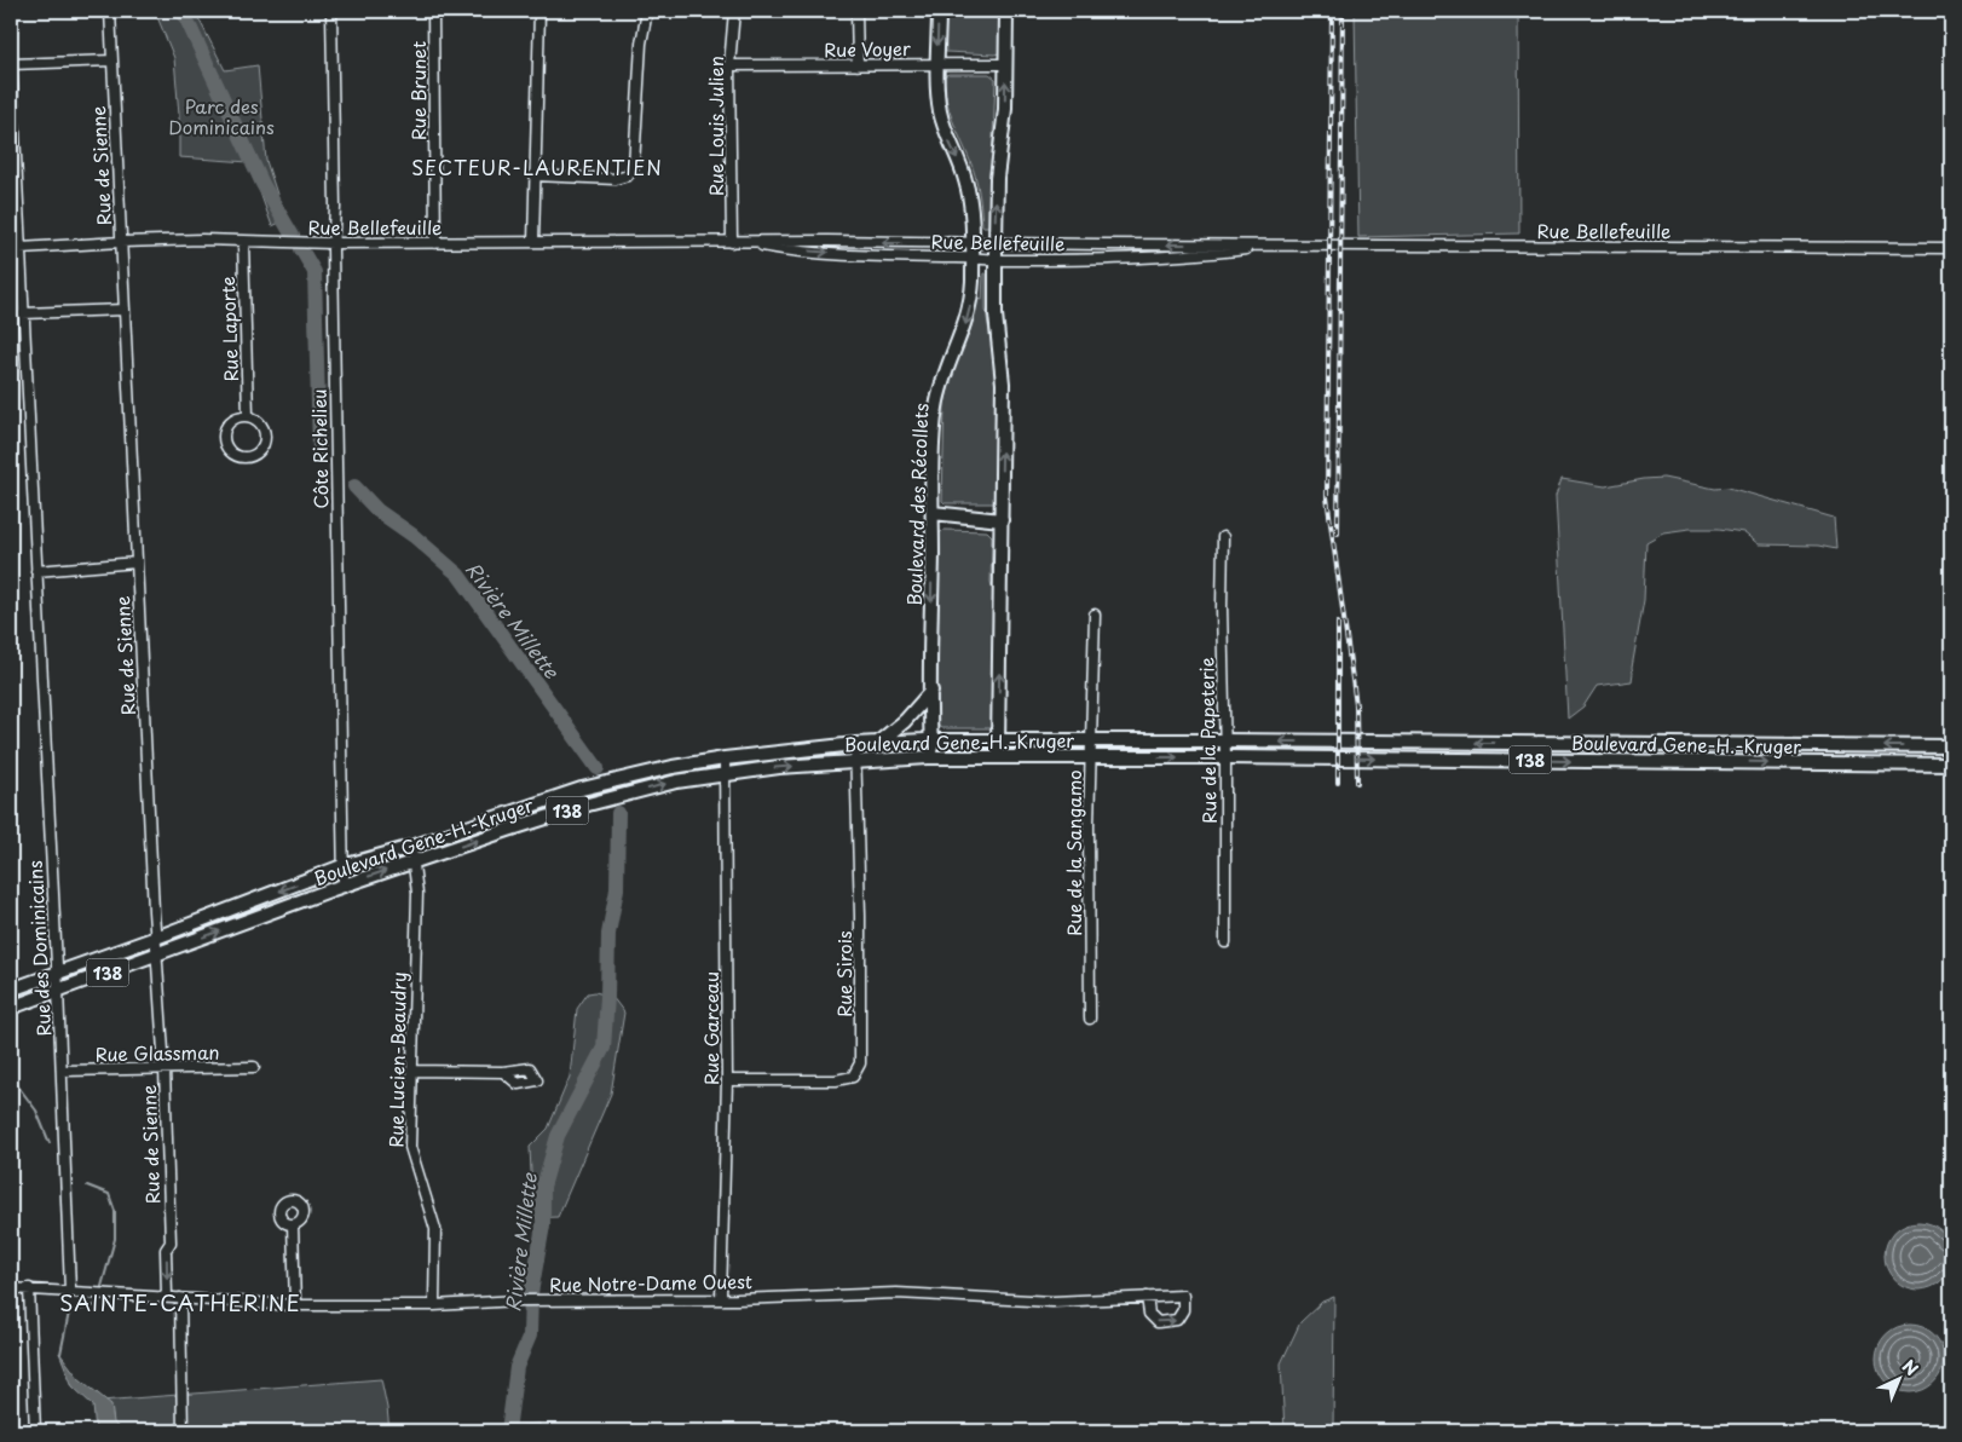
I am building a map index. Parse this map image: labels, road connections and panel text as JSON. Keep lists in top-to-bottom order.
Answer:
{
  "streets": {
    "main road": ["Boulevard des Récollets", "Boulevard Gene-H.-Kruger", "138"],
    "street": [
      "Rue Voyer",
      "Rue Brunet",
      "Rue Louis Julien",
      "Rue de Sienne",
      "Rue Bellefeuille",
      "Rue Laporte",
      "Côte Richelieu",
      "Rue de la Papeterie",
      "Rue de la Sangamo",
      "Rue des Dominicains",
      "Rue Sirois",
      "Rue Garceau",
      "Rue Glassman",
      "Rue Lucien-Beaudry",
      "Rue Notre-Dame Ouest"
    ]
  },
  "crossings": [
    ["Rue Voyer", "Rue Louis Julien"],
    ["Rue Voyer", "Boulevard des Récollets"],
    ["Rue Brunet", "Rue Bellefeuille"],
    ["Rue Louis Julien", "Rue Bellefeuille"],
    ["Rue de Sienne", "Rue Bellefeuille"],
    ["Rue de Sienne", "Boulevard Gene-H.-Kruger"],
    ["Rue de Sienne", "Rue Glassman"],
    ["Rue de Sienne", "Rue Notre-Dame Ouest"],
    ["Rue Bellefeuille", "Rue Laporte"],
    ["Rue Bellefeuille", "Côte Richelieu"],
    ["Rue Bellefeuille", "Boulevard des Récollets"],
    ["Rue Bellefeuille", "Rue des Dominicains"],
    ["Côte Richelieu", "Boulevard Gene-H.-Kruger"],
    ["Boulevard des Récollets", "Boulevard Gene-H.-Kruger"],
    ["Rue de la Papeterie", "Boulevard Gene-H.-Kruger"],
    ["Boulevard Gene-H.-Kruger", "Rue de la Sangamo"],
    ["Boulevard Gene-H.-Kruger", "Rue des Dominicains"],
    ["Boulevard Gene-H.-Kruger", "Rue Sirois"],
    ["Boulevard Gene-H.-Kruger", "Rue Garceau"],
    ["Boulevard Gene-H.-Kruger", "Rue Lucien-Beaudry"],
    ["Rue des Dominicains", "Rue Glassman"],
    ["Rue des Dominicains", "Rue Notre-Dame Ouest"],
    ["Rue Sirois", "Rue Garceau"],
    ["Rue Garceau", "Rue Notre-Dame Ouest"],
    ["Rue Lucien-Beaudry", "Rue Notre-Dame Ouest"]
  ],
  "districts": ["SECTEUR-LAURENTIEN", "SAINTE-CATHERINE"],
  "water": ["Rivière Millette"],
  "parks": ["Parc des Dominicains"],
  "north": "top right"
}
